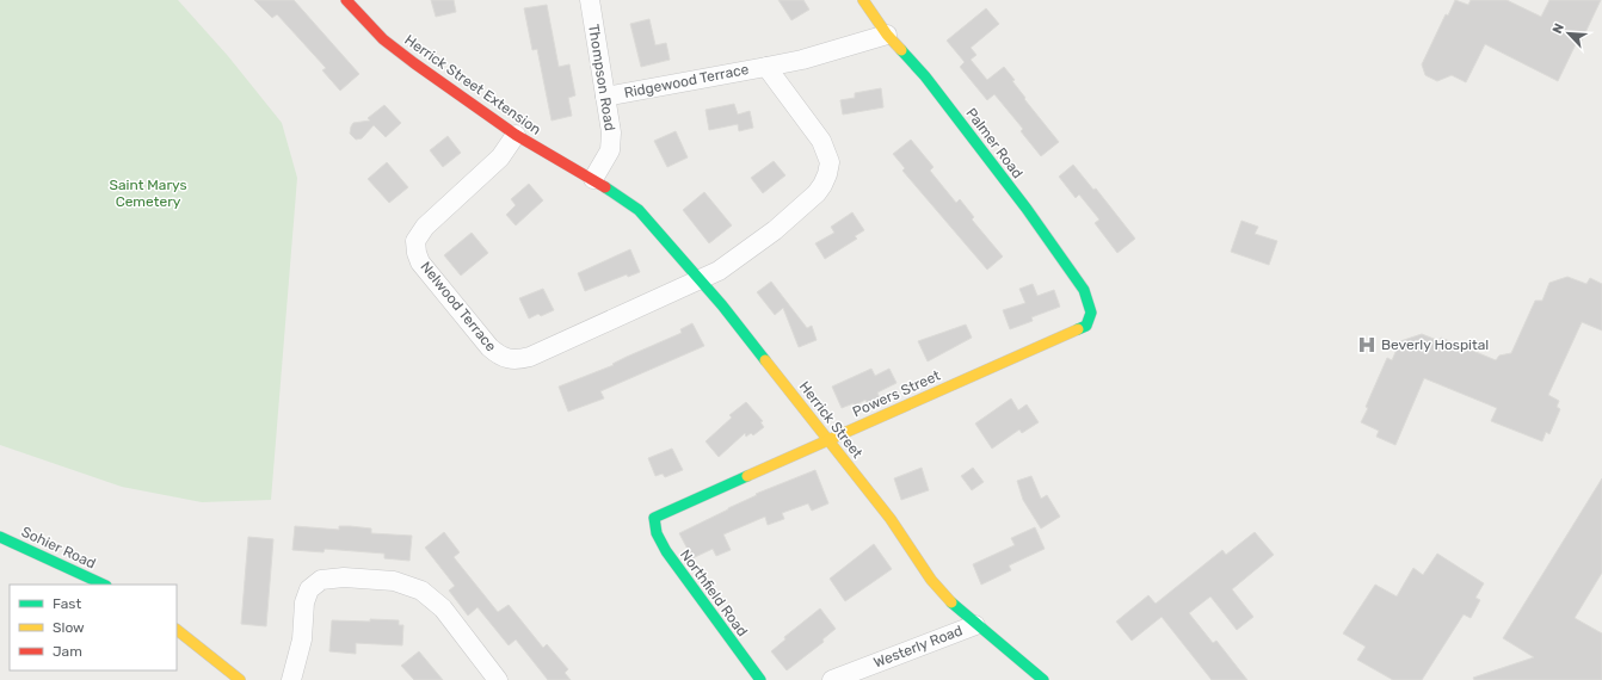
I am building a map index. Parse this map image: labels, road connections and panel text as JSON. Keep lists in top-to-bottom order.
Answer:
{
  "streets": {
    "street": [
      "Thompson Road",
      "Ridgewood Terrace",
      "Herrick Street Extension",
      "Palmer Road",
      "Nelwood Terrace",
      "Powers Street",
      "Herrick Street",
      "Sohier Road",
      "Northfield Road",
      "Westerly Road"
    ]
  },
  "crossings": [
    ["Thompson Road", "Ridgewood Terrace"],
    ["Thompson Road", "Herrick Street Extension"],
    ["Thompson Road", "Herrick Street"],
    ["Ridgewood Terrace", "Palmer Road"],
    ["Ridgewood Terrace", "Nelwood Terrace"],
    ["Ridgewood Terrace", "Herrick Street"],
    ["Herrick Street Extension", "Nelwood Terrace"],
    ["Herrick Street Extension", "Herrick Street"],
    ["Palmer Road", "Powers Street"],
    ["Nelwood Terrace", "Herrick Street"],
    ["Powers Street", "Herrick Street"],
    ["Powers Street", "Northfield Road"],
    ["Herrick Street", "Westerly Road"]
  ],
  "parks": ["Saint Marys Cemetery"],
  "places": {
    "hospital": ["Beverly Hospital"]
  },
  "legend": ["Fast", "Slow", "Jam"],
  "north": "top left"
}
